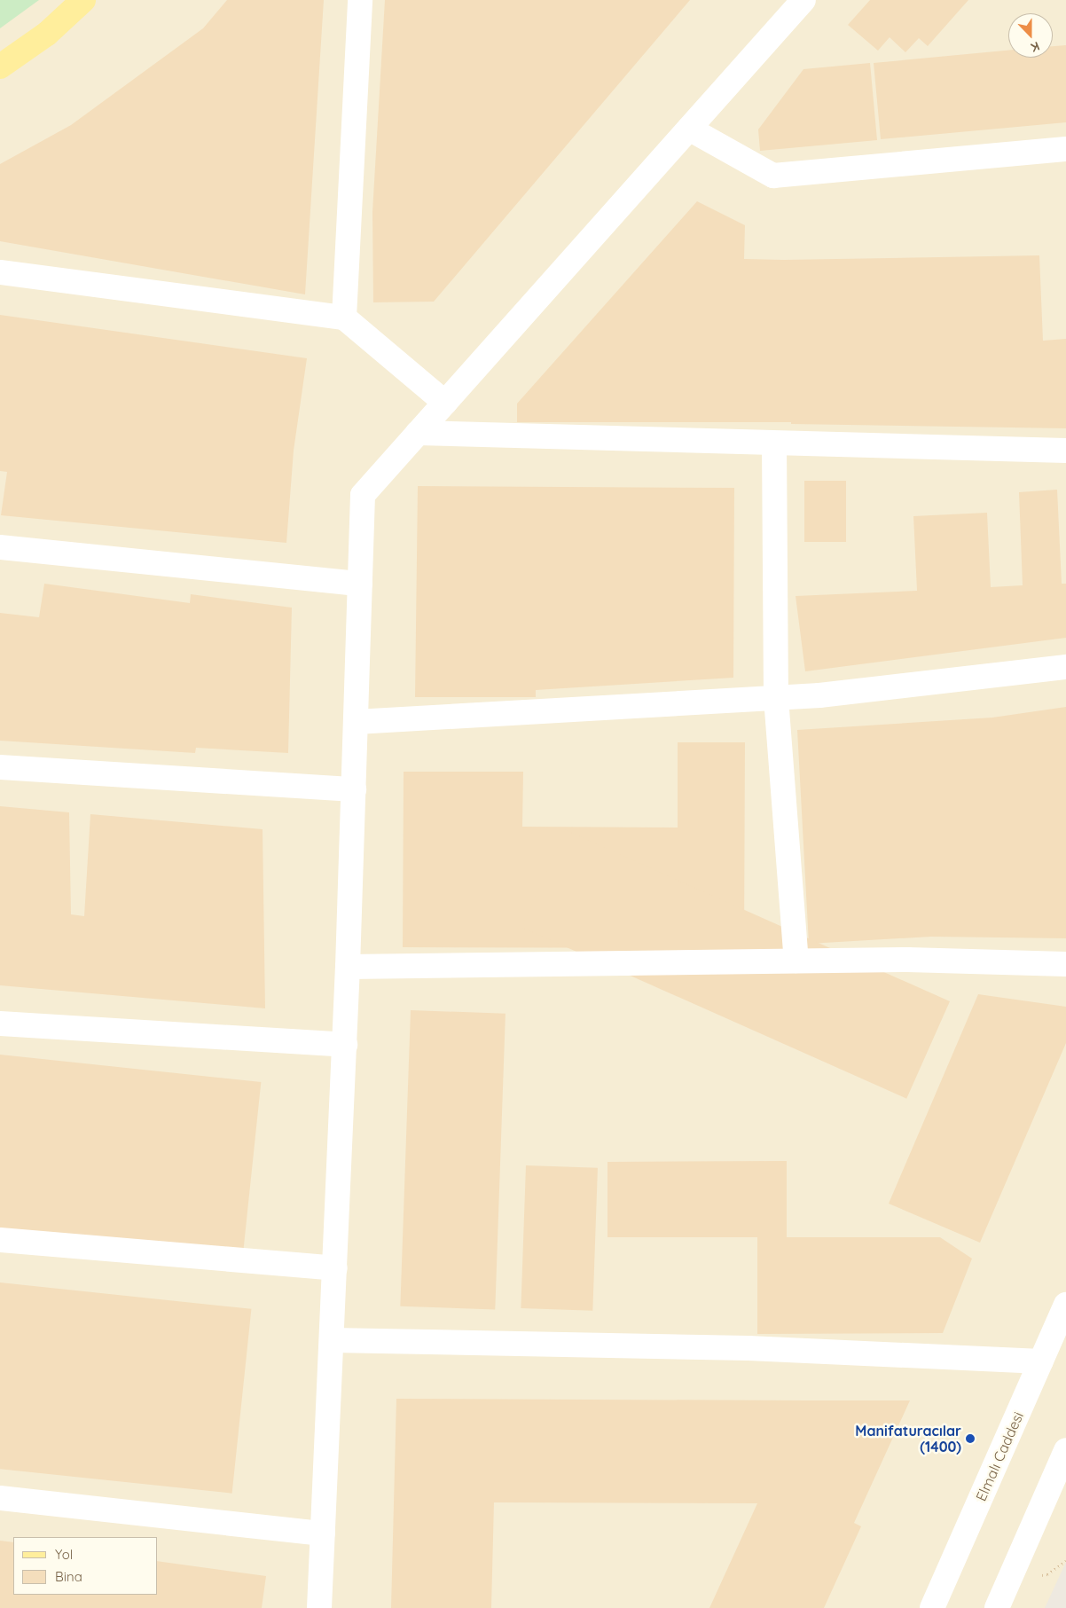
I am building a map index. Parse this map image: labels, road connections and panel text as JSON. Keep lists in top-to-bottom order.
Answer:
{
  "streets": {
    "street": ["Elmalı Caddesi"]
  },
  "places": ["Manifaturacılar (1400)"],
  "legend": ["Yol", "Bina"],
  "north": "bottom"
}
